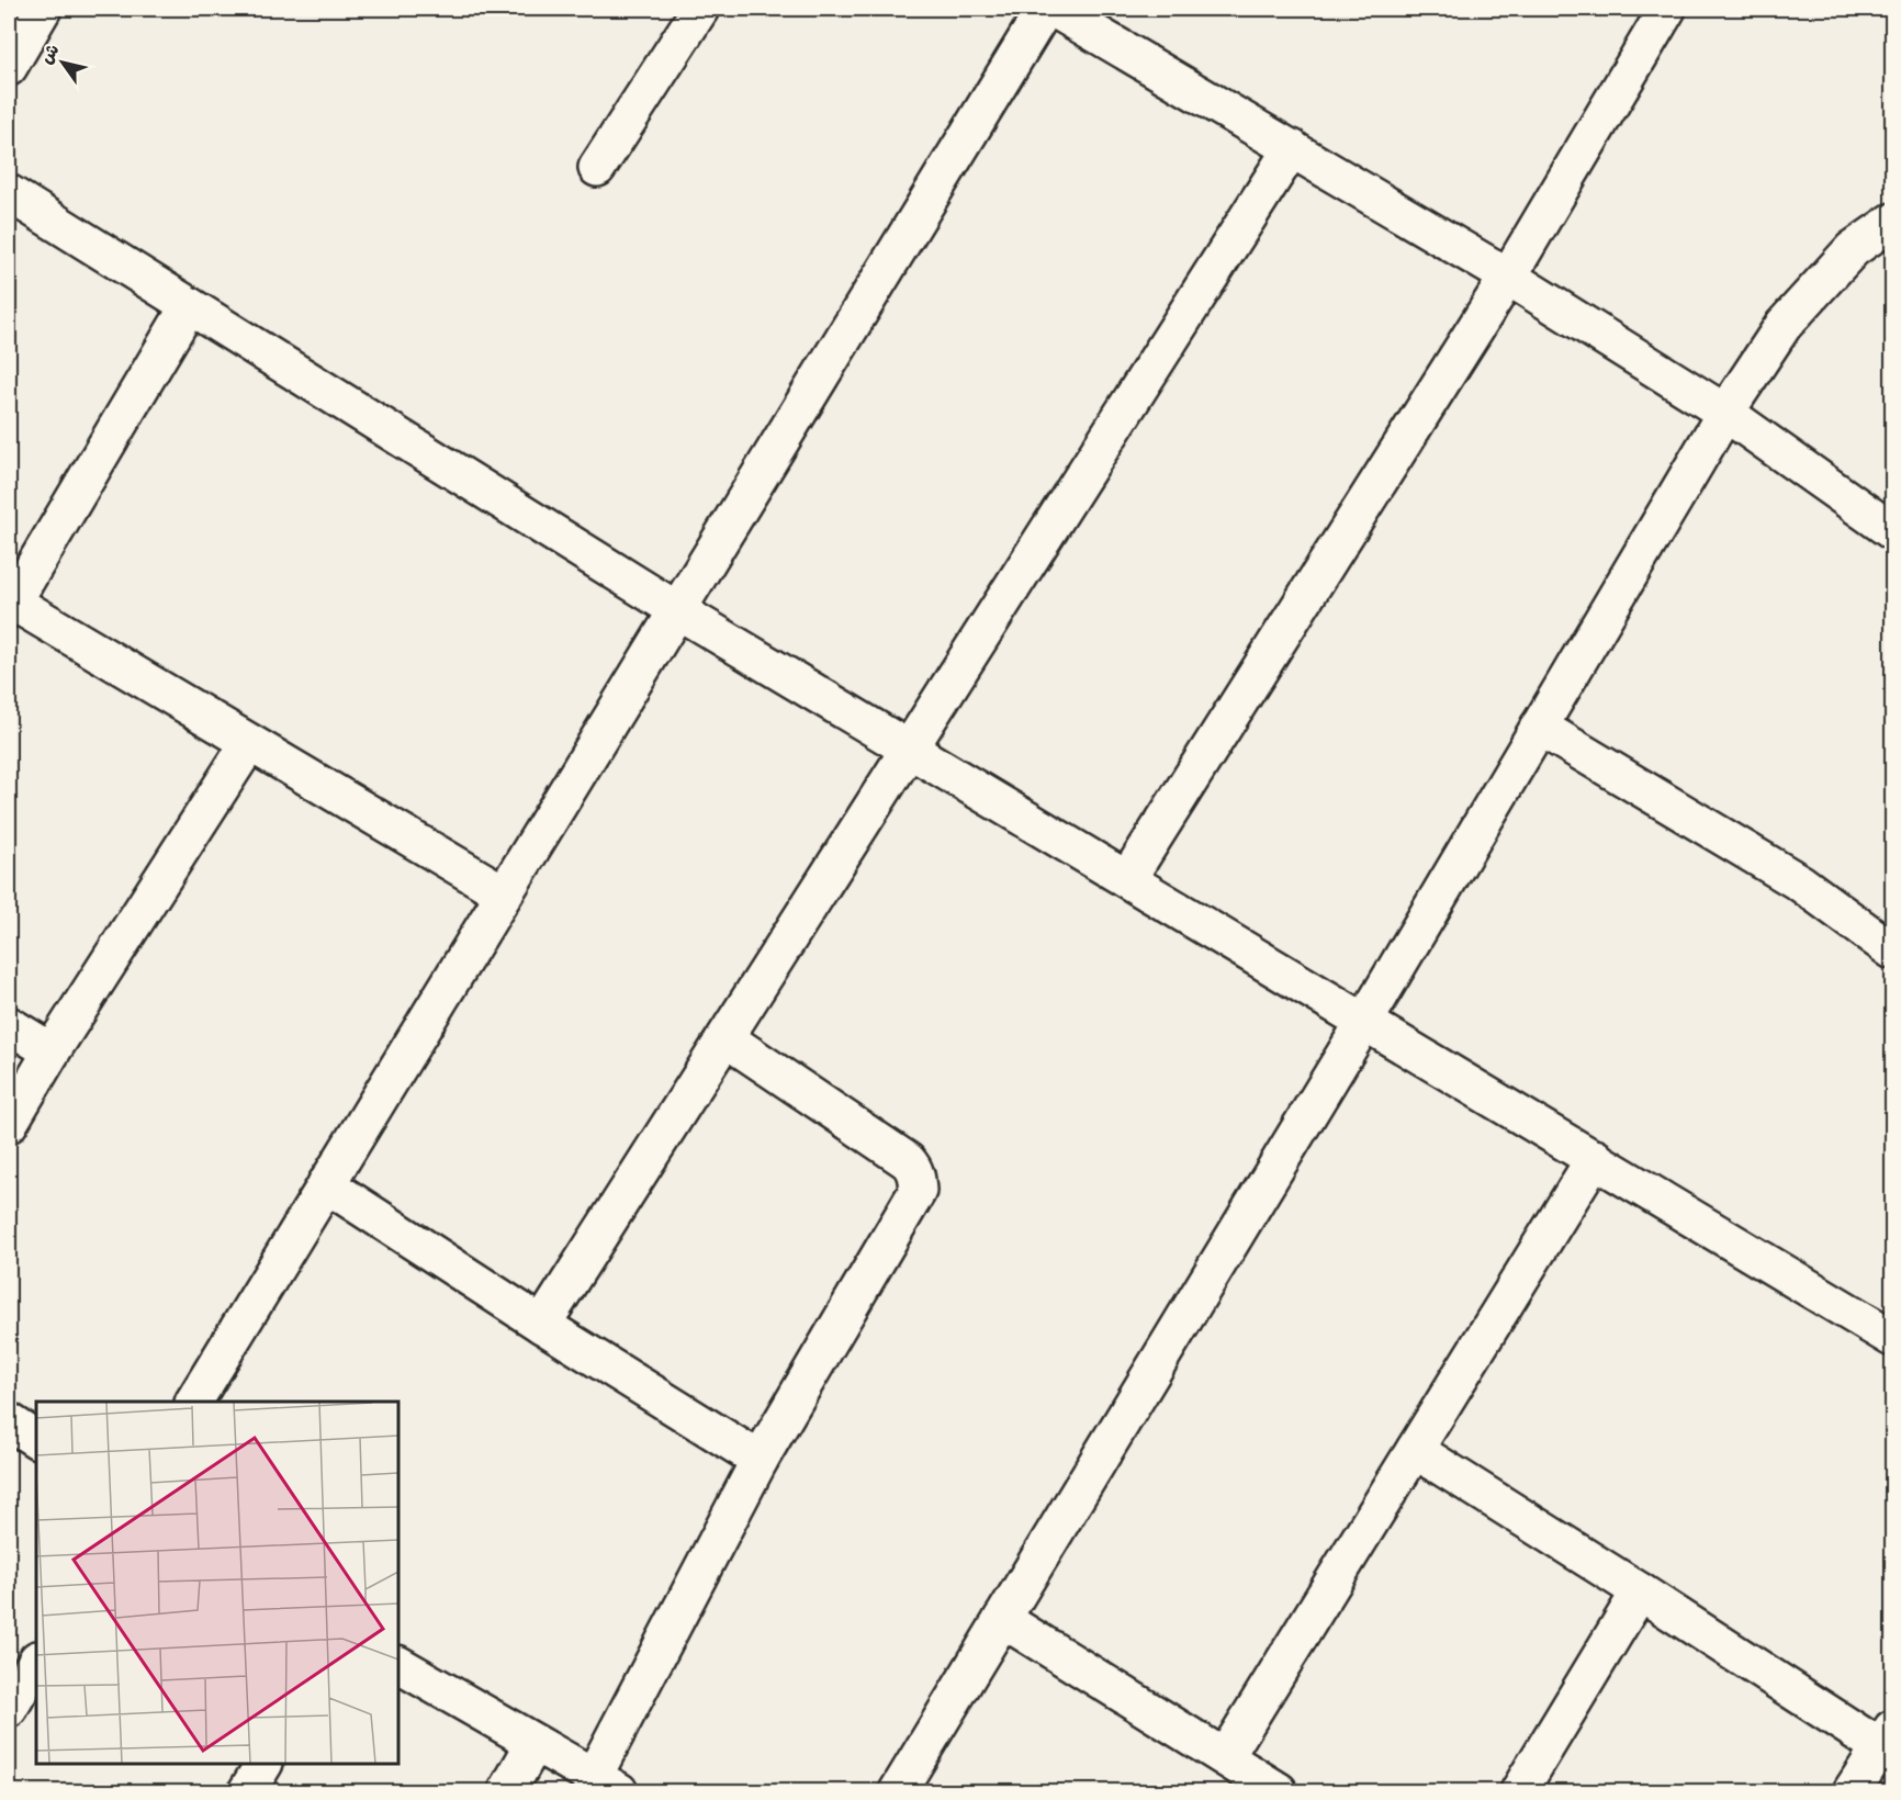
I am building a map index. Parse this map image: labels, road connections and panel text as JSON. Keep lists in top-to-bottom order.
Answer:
{
  "north": "top left"
}
